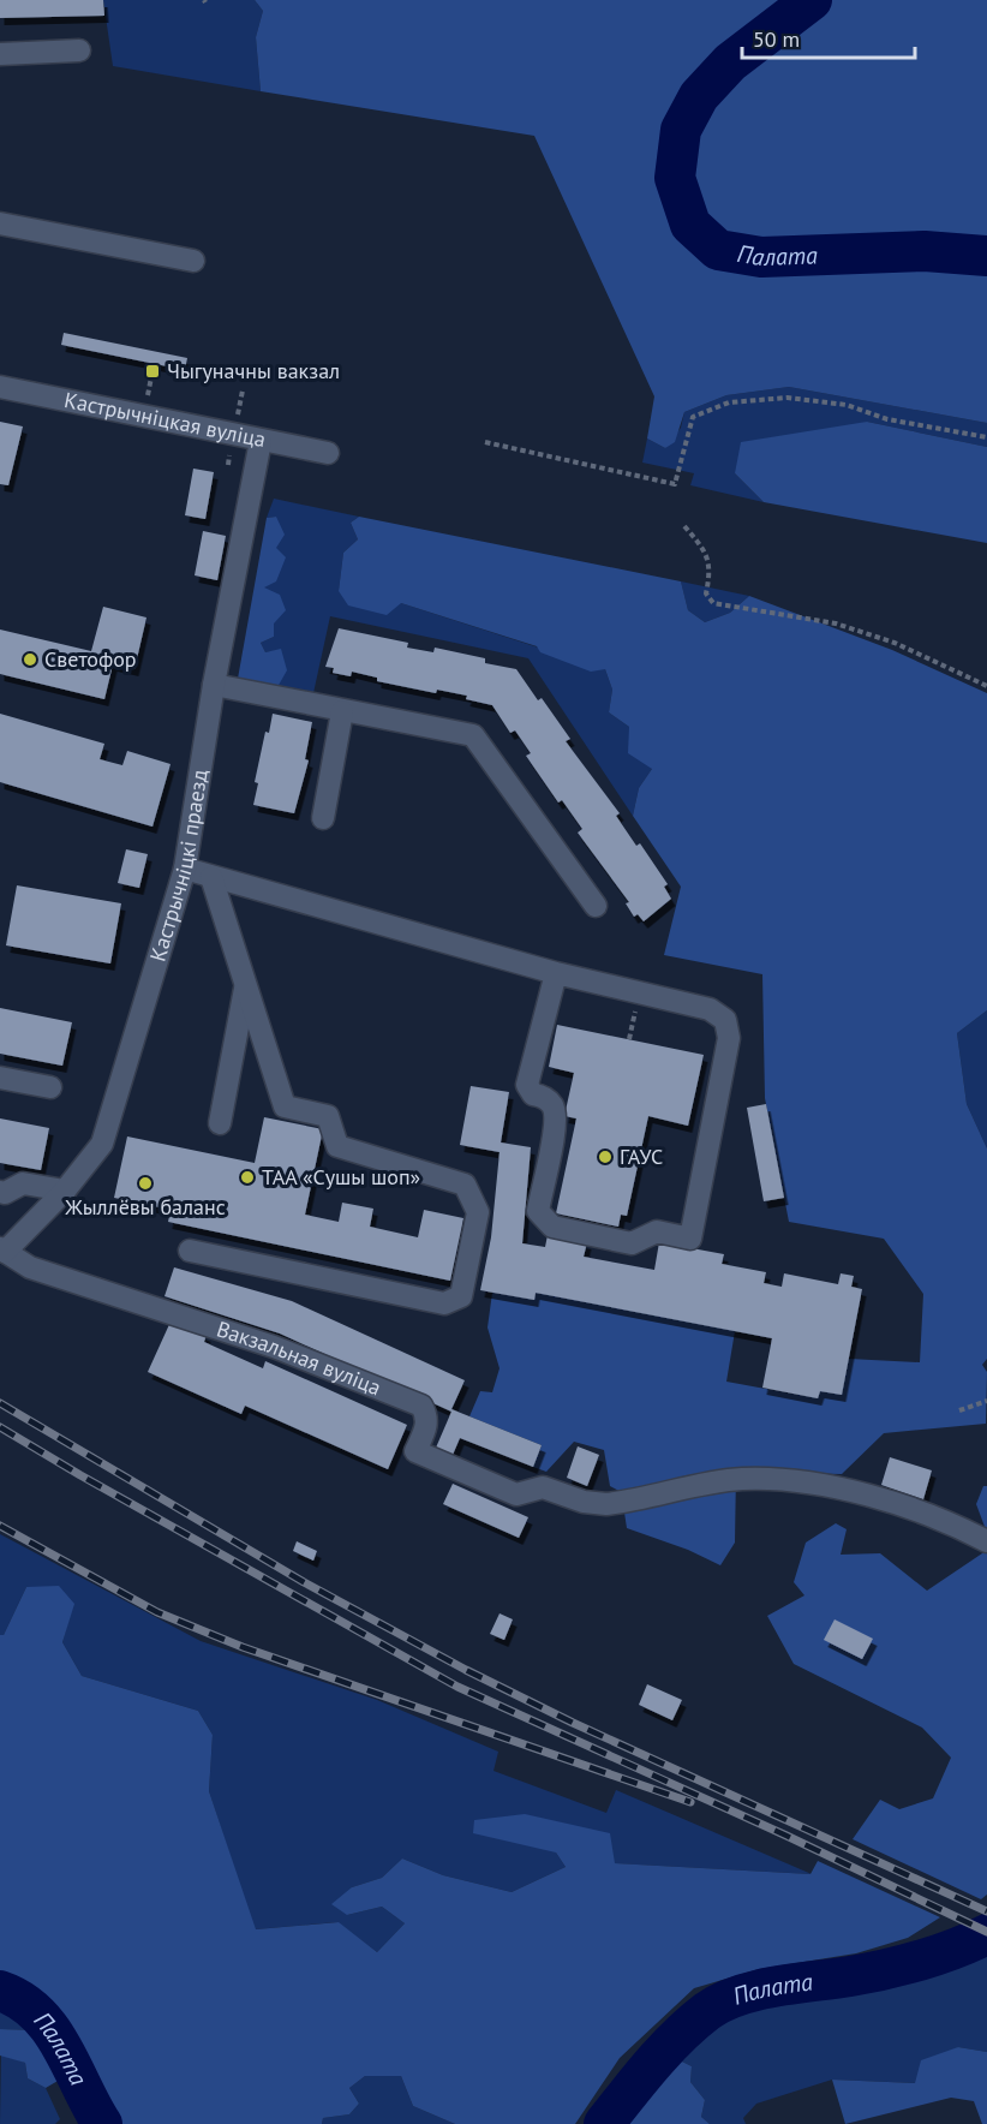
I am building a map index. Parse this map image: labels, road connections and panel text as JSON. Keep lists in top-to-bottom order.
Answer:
{
  "streets": {
    "street": ["Кастрычніцкая вуліца", "Кастрычніцкі праезд", "Вакзальная вуліца"]
  },
  "crossings": [
    ["Кастрычніцкая вуліца", "Кастрычніцкі праезд"],
    ["Кастрычніцкі праезд", "Вакзальная вуліца"]
  ],
  "water": ["Палата"],
  "places": {
    "transit": ["Чыгуначны вакзал"],
    "other": [
      "Светофор",
      "ГАУС",
      "ТАА «Сушы шоп»",
      "Жыллёвы баланс"
    ]
  },
  "scale_bar": "50 m"
}
